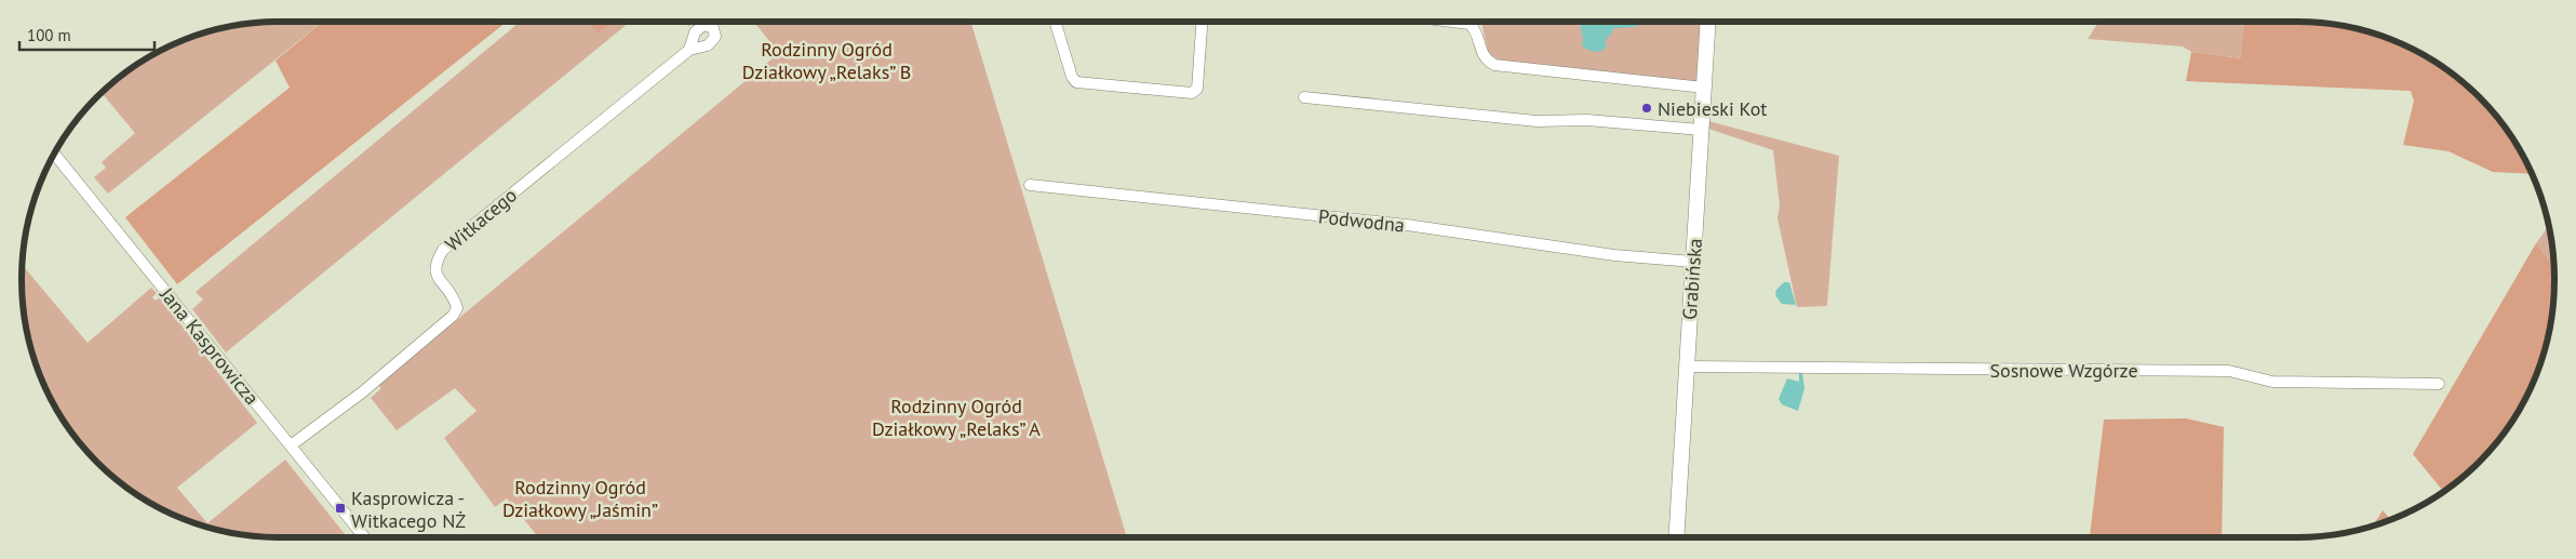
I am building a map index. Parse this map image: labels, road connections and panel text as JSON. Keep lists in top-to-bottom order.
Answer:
{
  "streets": {
    "street": [
      "Witkacego",
      "Podwodna",
      "Grabińska",
      "Jana Kasprowicza",
      "Sosnowe Wzgórze"
    ]
  },
  "crossings": [
    ["Witkacego", "Jana Kasprowicza"],
    ["Podwodna", "Grabińska"],
    ["Grabińska", "Sosnowe Wzgórze"]
  ],
  "parks": ["Rodzinny Ogród Działkowy „Relaks” B", "Rodzinny Ogród Działkowy „Relaks” A", "Rodzinny Ogród Działkowy „Jaśmin”"],
  "places": {
    "other": ["Niebieski Kot"],
    "transit": ["Kasprowicza - Witkacego NŻ"]
  },
  "scale_bar": "100 m"
}
